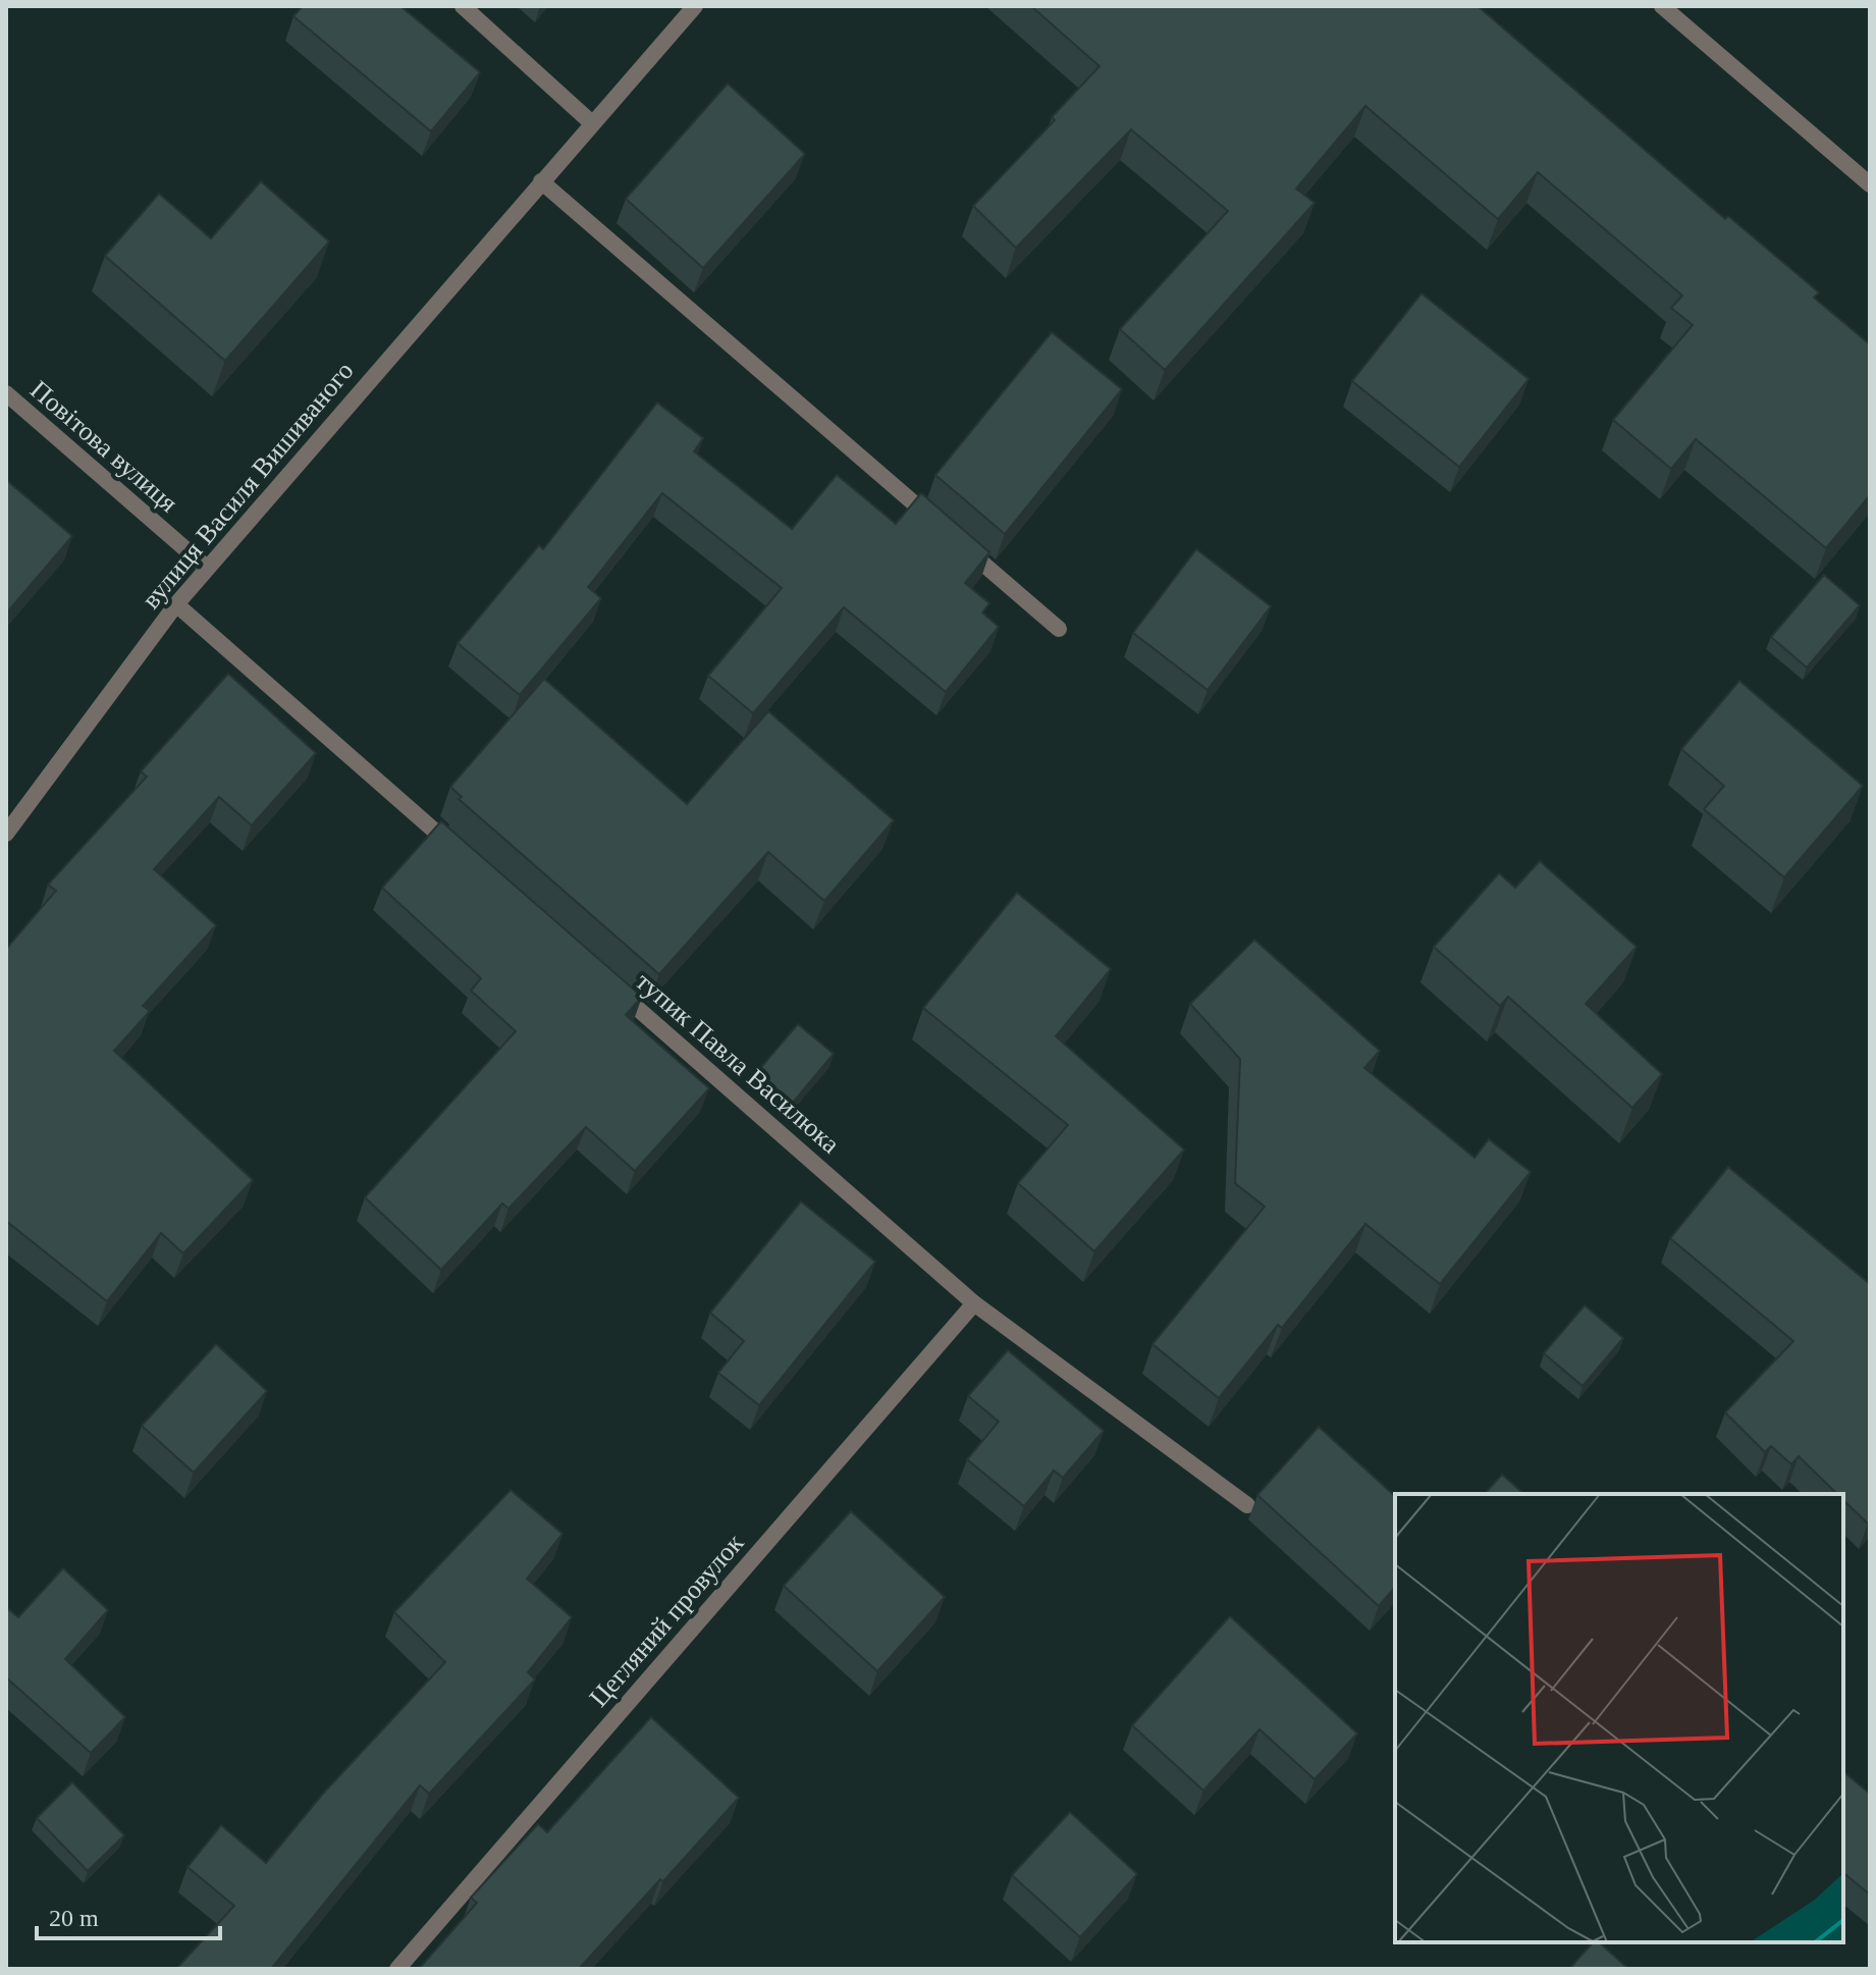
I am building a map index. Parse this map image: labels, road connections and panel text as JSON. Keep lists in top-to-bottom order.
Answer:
{
  "streets": {
    "street": [
      "Повітова вулиця",
      "вулиця Василя Вишиваного",
      "тупик Павла Василюка",
      "Цегляний провулок"
    ]
  },
  "crossings": [
    ["Повітова вулиця", "вулиця Василя Вишиваного"],
    ["тупик Павла Василюка", "Цегляний провулок"]
  ],
  "scale_bar": "20 m"
}
